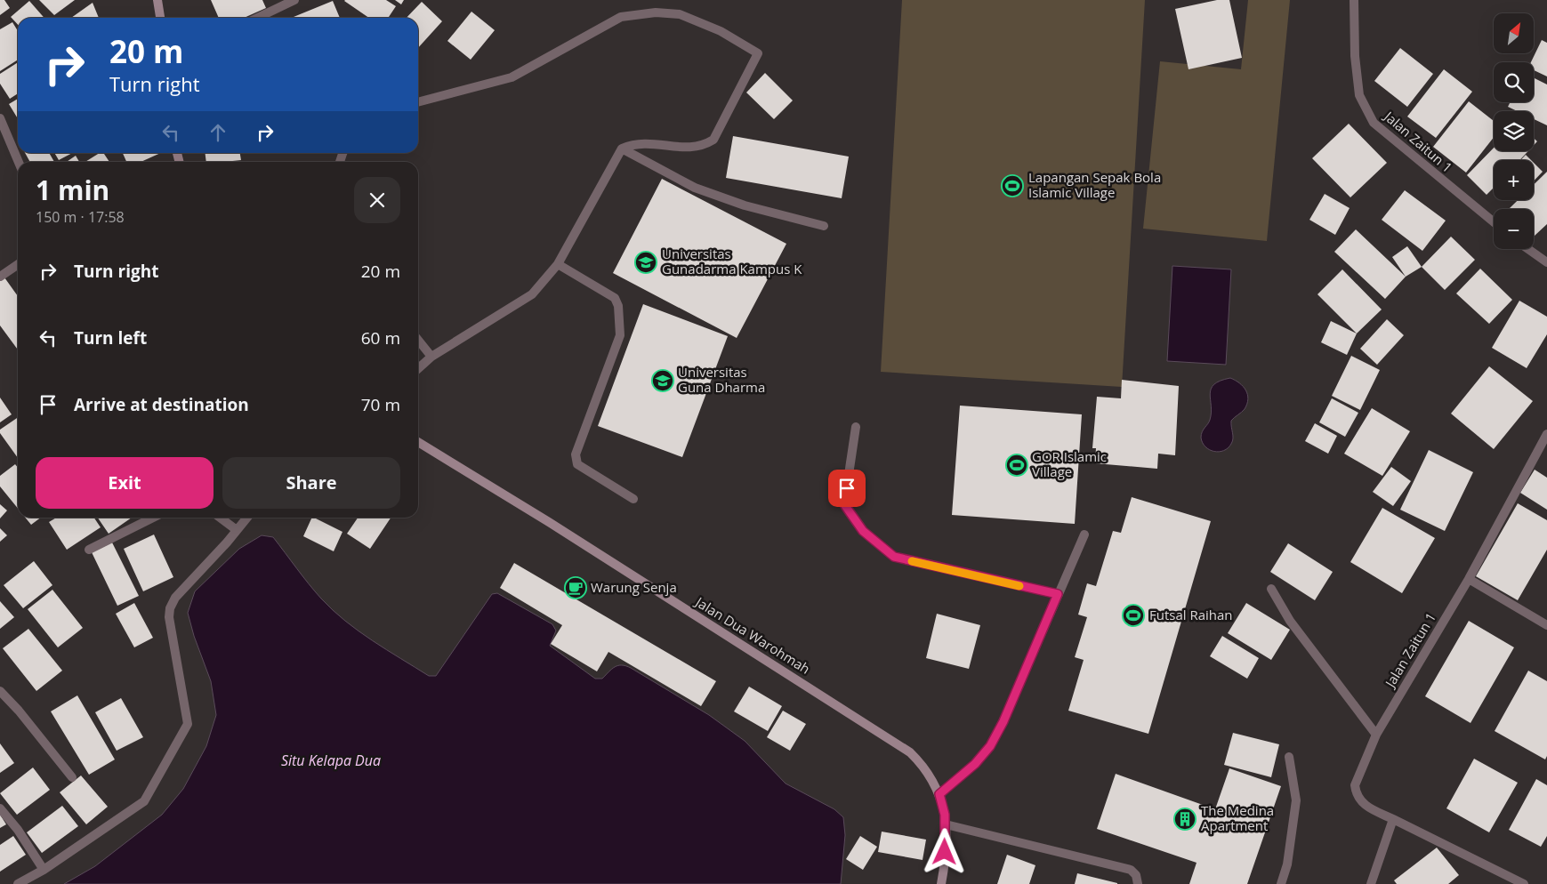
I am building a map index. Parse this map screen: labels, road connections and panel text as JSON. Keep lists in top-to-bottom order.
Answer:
{
  "streets": {
    "street": ["Jalan Zaitun 1", "Jalan Dua Warohmah"]
  },
  "water": ["Situ Kelapa Dua"],
  "places": {
    "sports": ["Lapangan Sepak Bola Islamic Village", "GOR Islamic Village", "Futsal Raihan"],
    "school or university": ["Universitas Gunadarma Kampus K", "Universitas Guna Dharma"],
    "cafe": ["Warung Senja"],
    "building": ["The Medina Apartment"]
  },
  "north": "top right",
  "page": {
    "map_buttons": ["+", "−"],
    "turn": ["20 m", "Turn right"],
    "heading": ["1 min", "150 m · 17:58"],
    "list": [
      {
        "name": "Turn right",
        "value": "20 m"
      },
      {
        "name": "Turn left",
        "value": "60 m"
      },
      {
        "name": "Arrive at destination",
        "value": "70 m"
      }
    ],
    "buttons": ["Exit", "Share"]
  }
}
